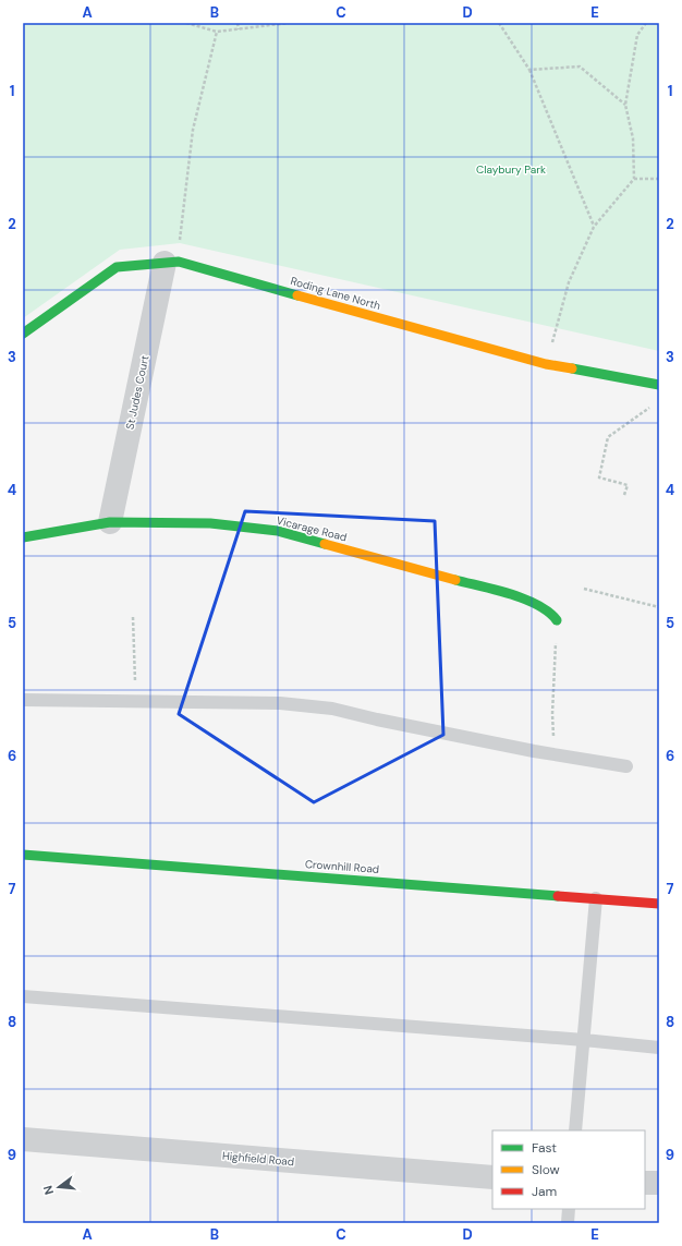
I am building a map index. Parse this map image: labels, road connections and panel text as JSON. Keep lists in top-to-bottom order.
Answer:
{
  "streets": {
    "street": [
      "Roding Lane North",
      "St Judes Court",
      "Vicarage Road",
      "Crownhill Road",
      "Highfield Road"
    ]
  },
  "crossings": [
    ["Roding Lane North", "St Judes Court"],
    ["St Judes Court", "Vicarage Road"]
  ],
  "parks": ["Claybury Park"],
  "legend": ["Fast", "Slow", "Jam"],
  "north": "left",
  "grid": {
    "columns": [
      "A",
      "B",
      "C",
      "D",
      "E"
    ],
    "rows": [
      "1",
      "2",
      "3",
      "4",
      "5",
      "6",
      "7",
      "8",
      "9"
    ]
  }
}
